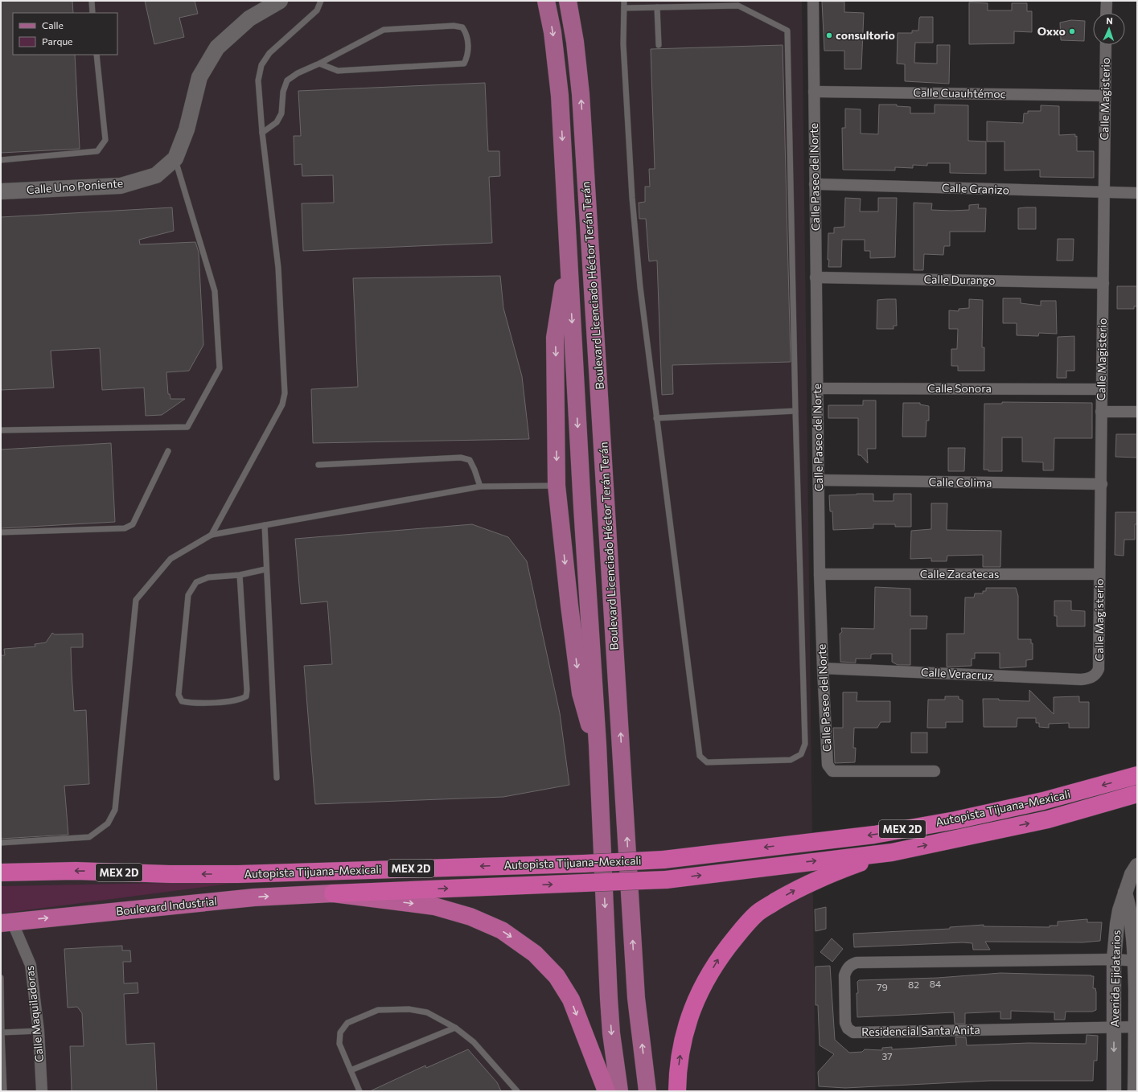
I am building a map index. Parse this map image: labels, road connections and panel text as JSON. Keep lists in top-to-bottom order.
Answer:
{
  "streets": {
    "highway": ["Autopista Tijuana-Mexicali", "MEX 2D", "Boulevard Industrial"],
    "main road": ["Calle Uno Poniente", "Boulevard Licenciado Héctor Terán Terán"],
    "street": [
      "Calle Cuauhtémoc",
      "Calle Magisterio",
      "Calle Paseo del Norte",
      "Calle Granizo",
      "Calle Durango",
      "Calle Sonora",
      "Calle Colima",
      "Calle Zacatecas",
      "Calle Veracruz",
      "Avenida Ejidatarios",
      "Calle Maquiladoras",
      "Residencial Santa Anita"
    ]
  },
  "crossings": [
    ["Calle Cuauhtémoc", "Calle Magisterio"],
    ["Calle Cuauhtémoc", "Calle Paseo del Norte"],
    ["Calle Magisterio", "Calle Granizo"],
    ["Calle Magisterio", "Calle Durango"],
    ["Calle Magisterio", "Calle Sonora"],
    ["Calle Magisterio", "Calle Colima"],
    ["Calle Magisterio", "Calle Zacatecas"],
    ["Calle Magisterio", "Calle Veracruz"],
    ["Calle Paseo del Norte", "Calle Granizo"],
    ["Calle Paseo del Norte", "Calle Durango"],
    ["Calle Paseo del Norte", "Calle Sonora"],
    ["Calle Paseo del Norte", "Calle Colima"],
    ["Calle Paseo del Norte", "Calle Zacatecas"],
    ["Calle Paseo del Norte", "Calle Veracruz"],
    ["Autopista Tijuana-Mexicali", "Boulevard Industrial"],
    ["Boulevard Industrial", "Calle Maquiladoras"],
    ["Avenida Ejidatarios", "Residencial Santa Anita"]
  ],
  "one_way": ["Boulevard Industrial"],
  "places": ["Oxxo", "consultorio"],
  "house_numbers": [
    "84",
    "82",
    "79",
    "37"
  ],
  "legend": ["Calle", "Parque"],
  "north": "top"
}
